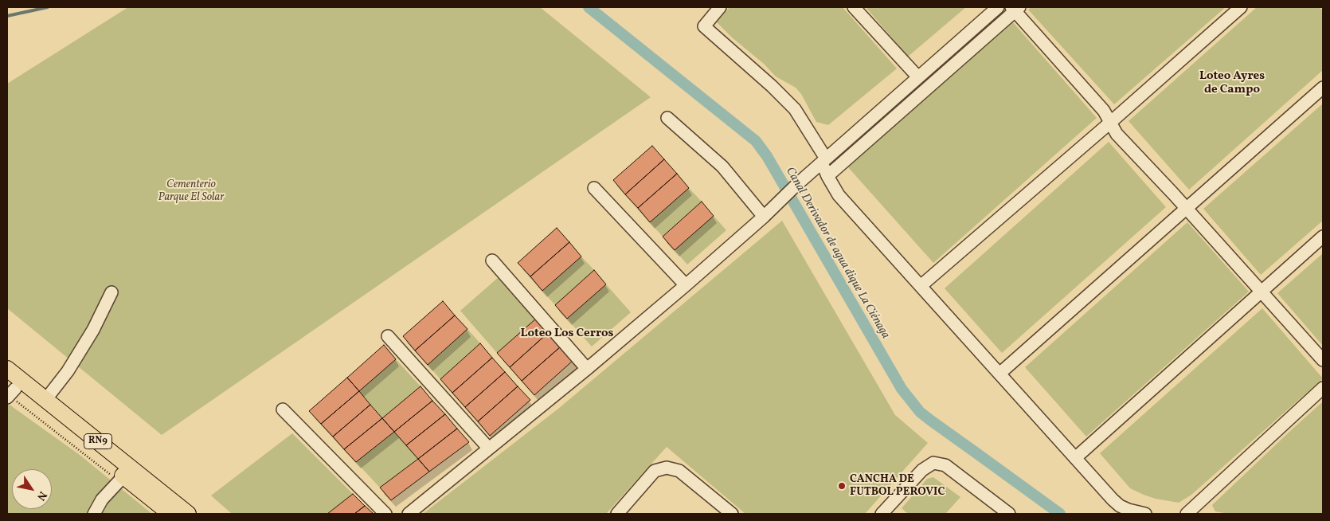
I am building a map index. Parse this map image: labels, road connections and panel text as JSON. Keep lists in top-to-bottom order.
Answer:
{
  "streets": {
    "main road": ["RN9"]
  },
  "districts": ["Loteo Ayres de Campo", "Loteo Los Cerros"],
  "water": ["Canal Derivador de agua dique La Ciénaga"],
  "parks": ["Cementerio Parque El Solar"],
  "places": ["CANCHA DE FUTBOL PEROVIC"],
  "north": "bottom right"
}
